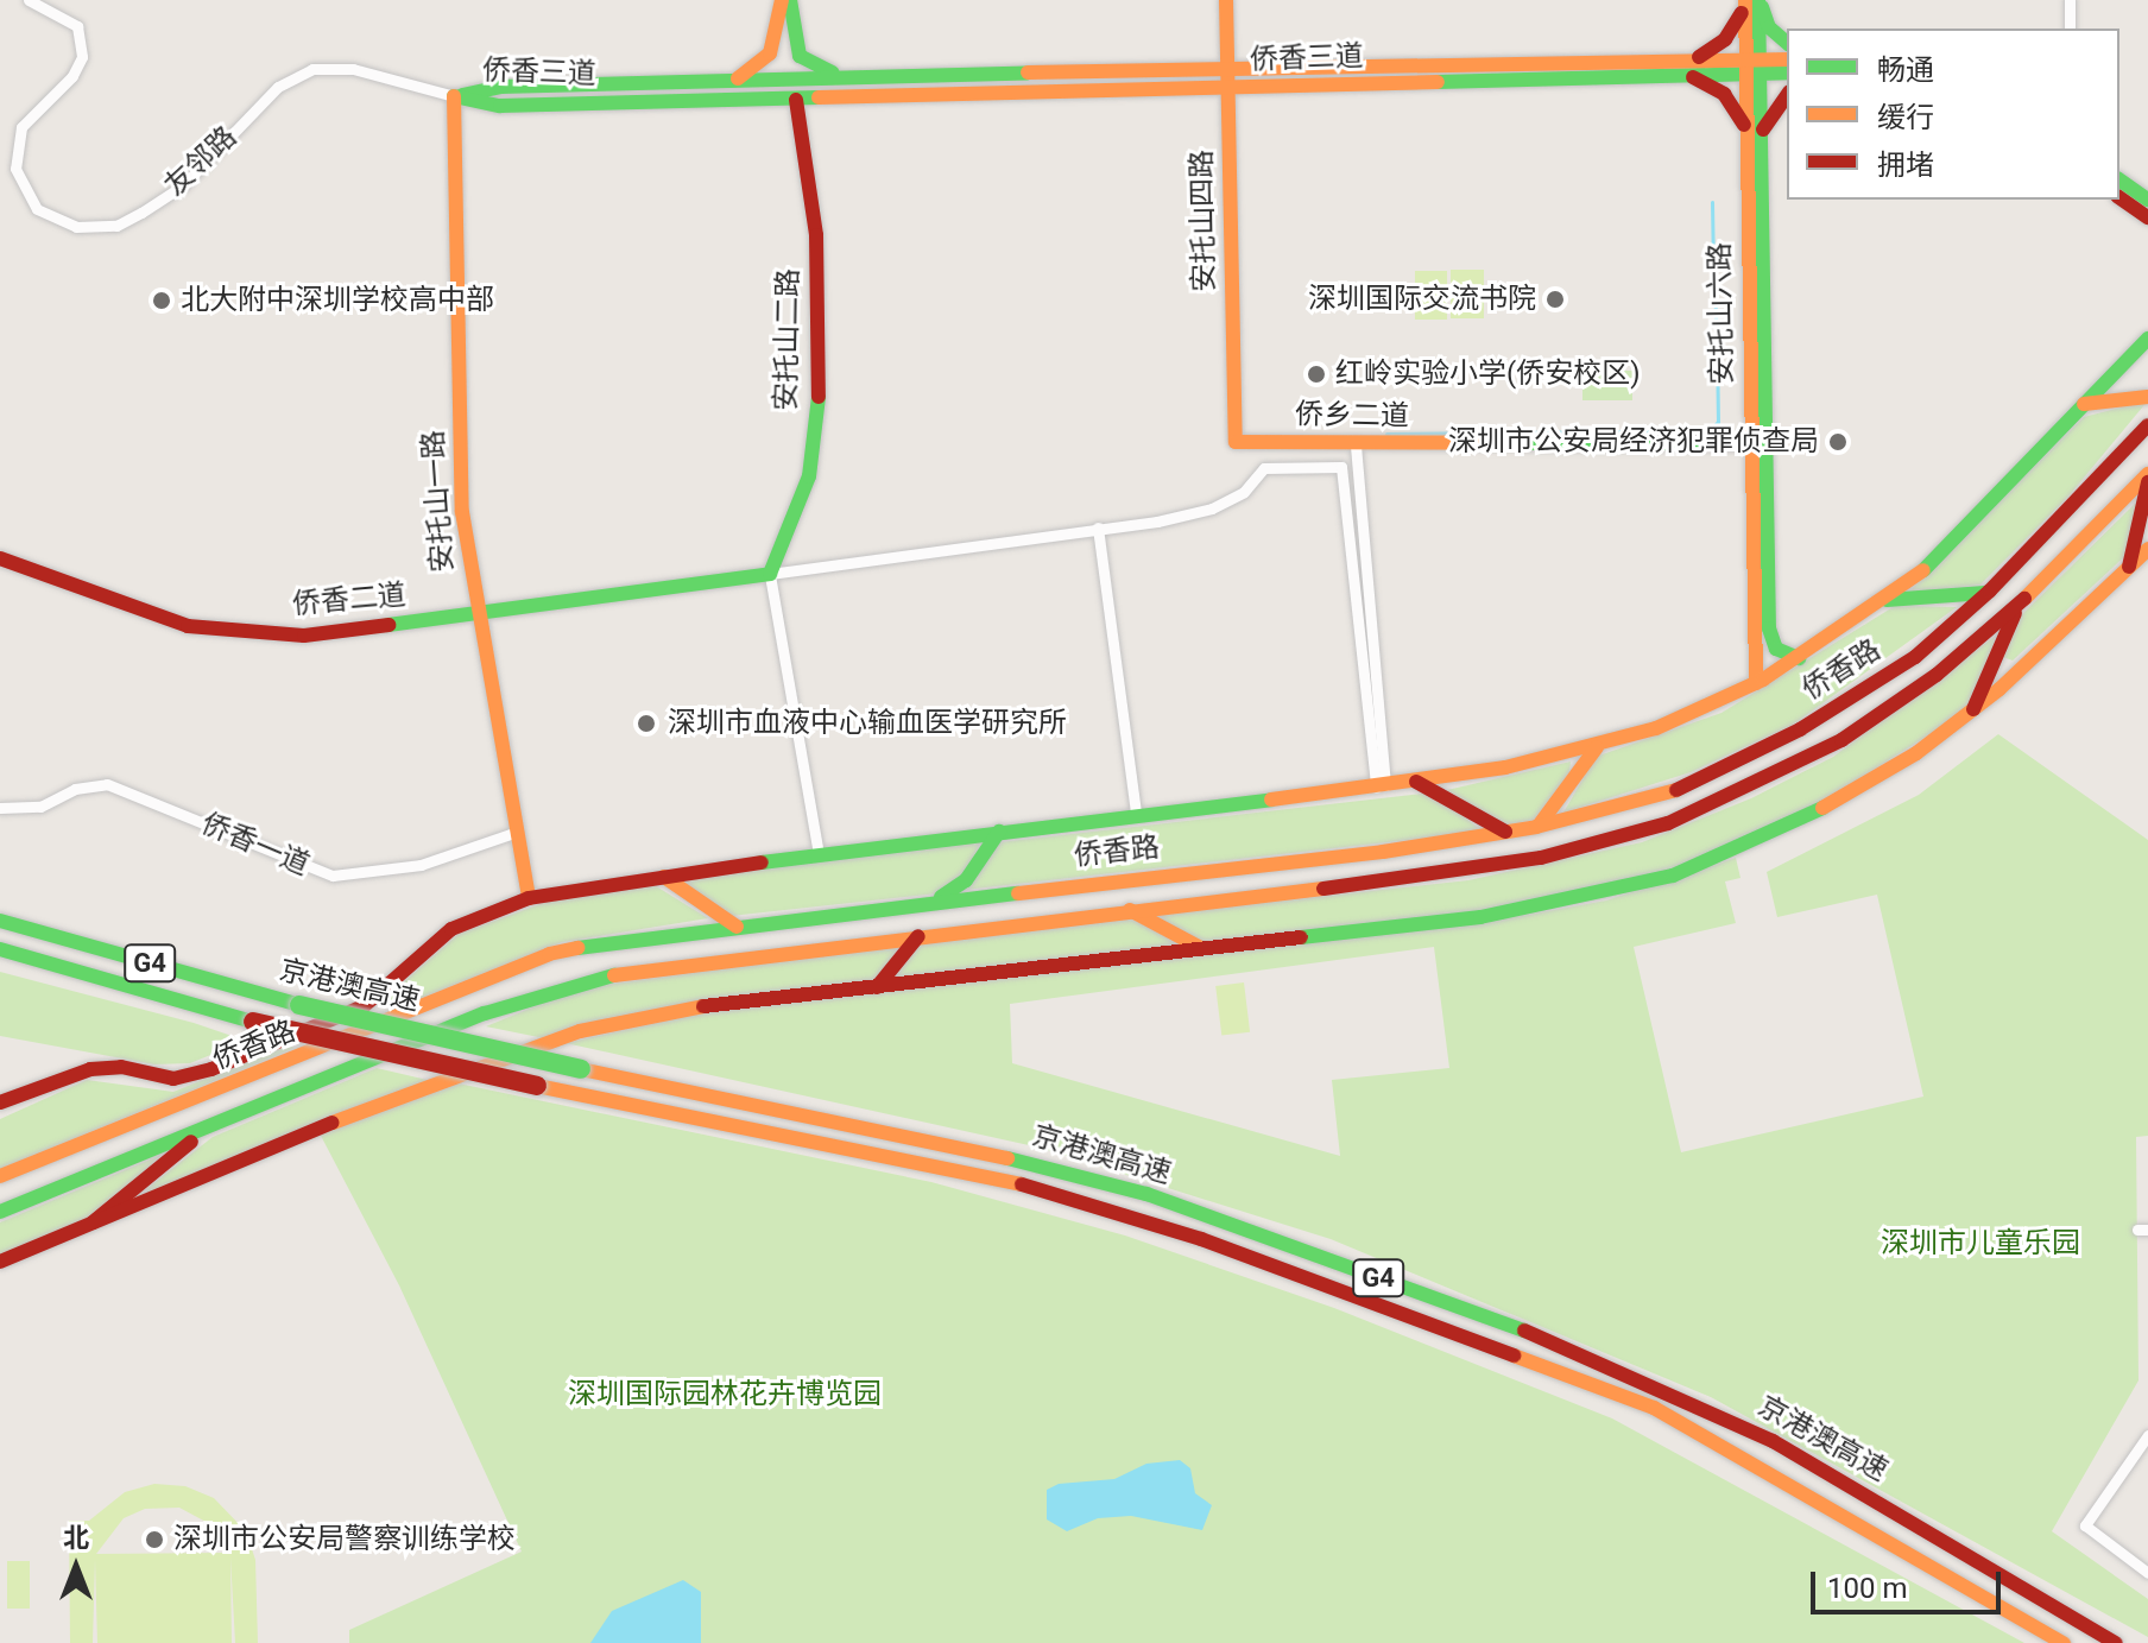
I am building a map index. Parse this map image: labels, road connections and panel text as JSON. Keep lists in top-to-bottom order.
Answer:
{
  "streets": {
    "main road": [
      "侨香三道",
      "安托山四路",
      "安托山六路",
      "安托山二路",
      "侨乡二道",
      "安托山一路",
      "侨香二道",
      "侨香路",
      "G4",
      "京港澳高速"
    ],
    "street": ["友邻路", "侨香一道"]
  },
  "crossings": [
    ["侨香三道", "友邻路"],
    ["侨香三道", "安托山四路"],
    ["侨香三道", "安托山六路"],
    ["侨香三道", "安托山二路"],
    ["侨香三道", "安托山一路"],
    ["友邻路", "安托山一路"],
    ["安托山四路", "侨乡二道"],
    ["安托山六路", "侨乡二道"],
    ["安托山二路", "侨香二道"],
    ["安托山一路", "侨香二道"],
    ["安托山一路", "侨香一道"]
  ],
  "parks": ["深圳市儿童乐园", "深圳国际园林花卉博览园"],
  "places": [
    "深圳国际交流书院",
    "北大附中深圳学校高中部",
    "红岭实验小学(侨安校区)",
    "深圳市公安局经济犯罪侦查局",
    "深圳市血液中心输血医学研究所",
    "深圳市公安局警察训练学校"
  ],
  "legend": ["畅通", "缓行", "拥堵"],
  "scale_bar": "100 m",
  "north": "top"
}
